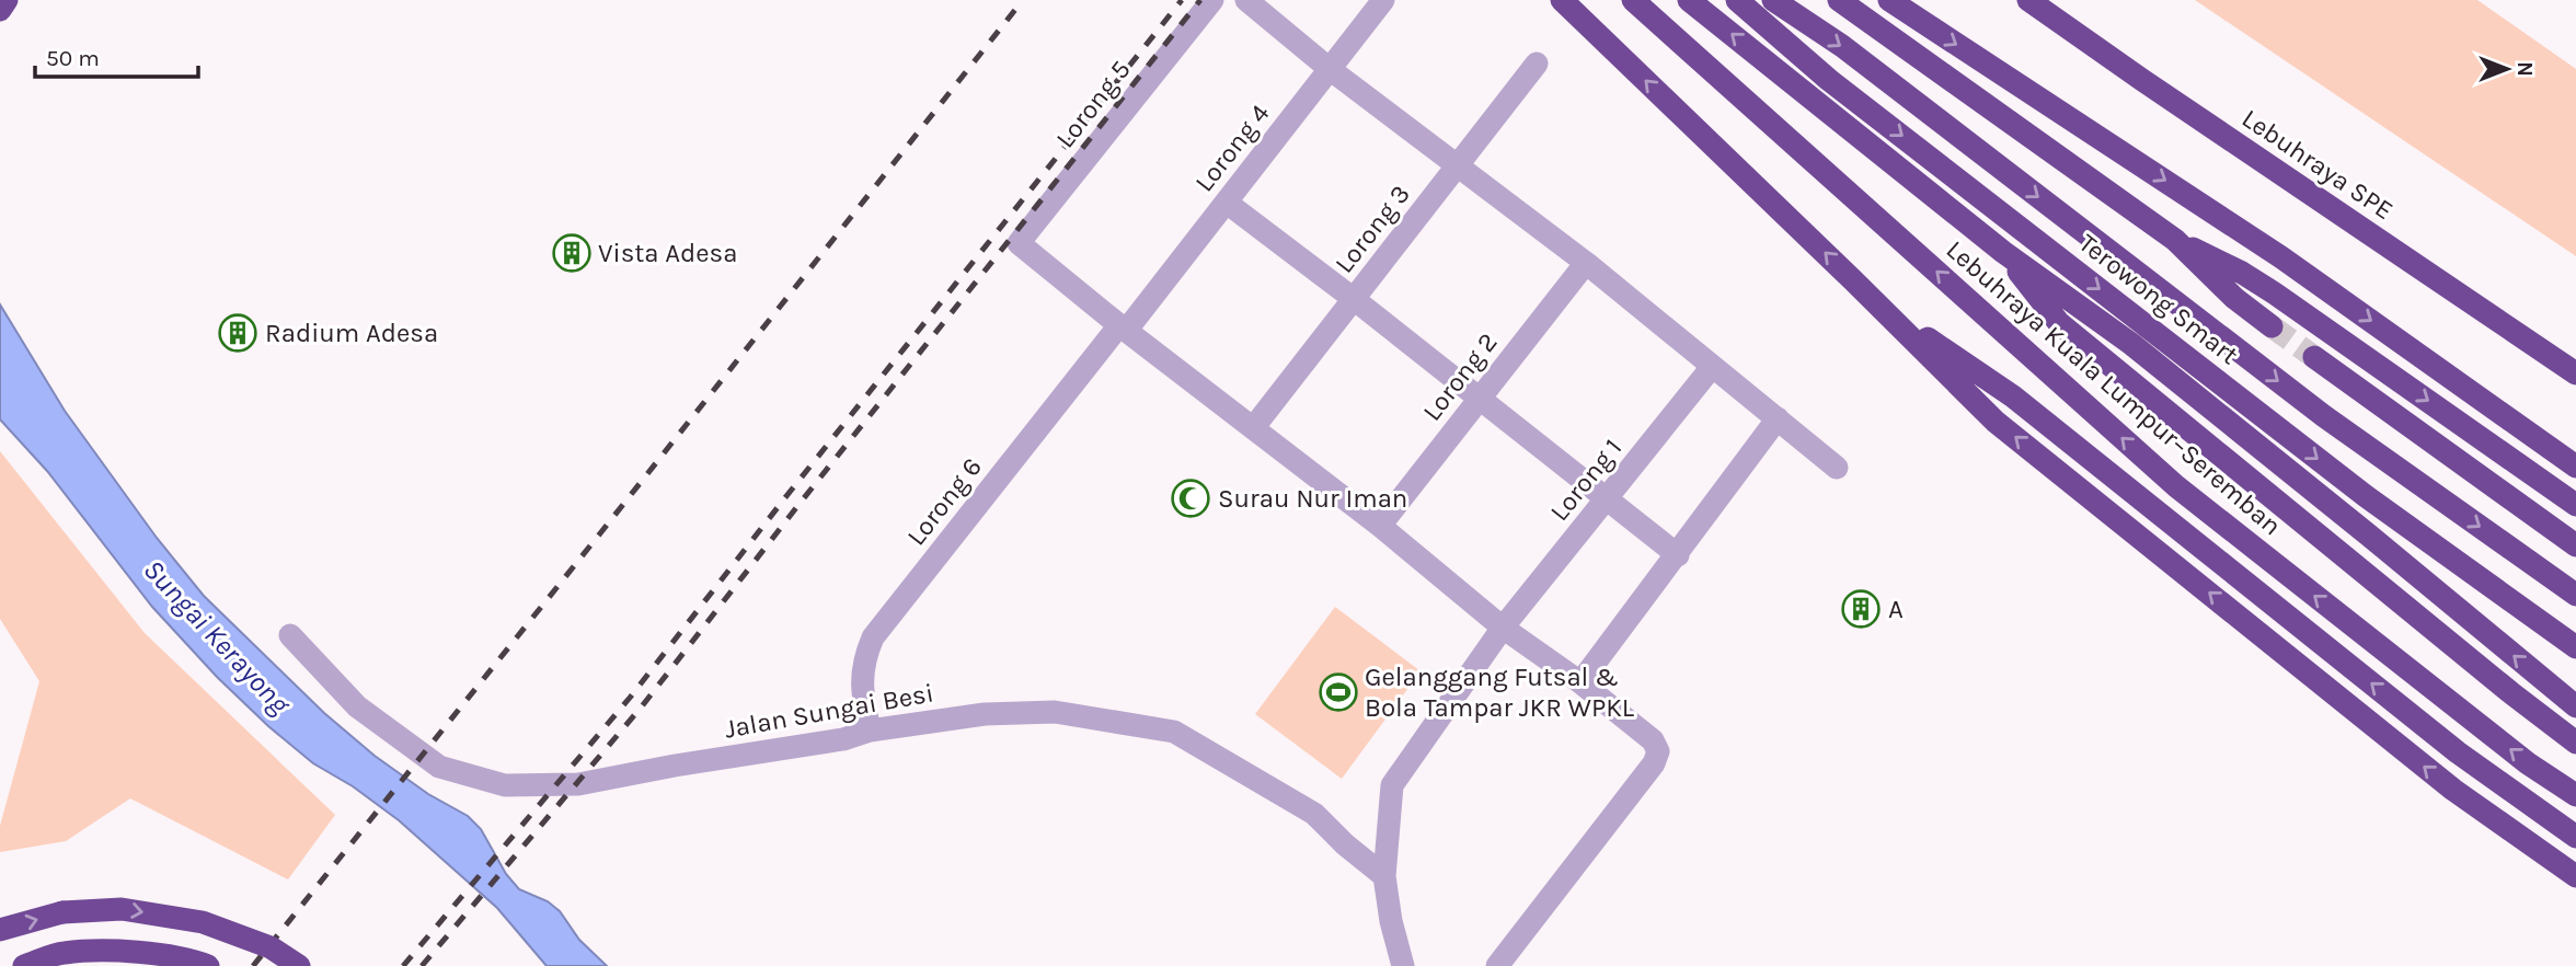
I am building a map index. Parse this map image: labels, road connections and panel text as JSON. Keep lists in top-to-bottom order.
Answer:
{
  "streets": {
    "highway": ["Lebuhraya SPE", "Terowong Smart", "Lebuhraya Kuala Lumpur–Seremban"],
    "street": [
      "Lorong 5",
      "Lorong 4",
      "Lorong 3",
      "Lorong 2",
      "Lorong 1",
      "Lorong 6",
      "Jalan Sungai Besi"
    ]
  },
  "crossings": [
    ["Lorong 5", "Lorong 4"],
    ["Lorong 5", "Lorong 6"],
    ["Lorong 4", "Lorong 6"],
    ["Lorong 6", "Jalan Sungai Besi"]
  ],
  "water": ["Sungai Kerayong"],
  "places": {
    "building": ["Vista Adesa", "Radium Adesa", "A"],
    "mosque": ["Surau Nur Iman"],
    "sports": ["Gelanggang Futsal & Bola Tampar JKR WPKL"]
  },
  "scale_bar": "50 m",
  "north": "right"
}
